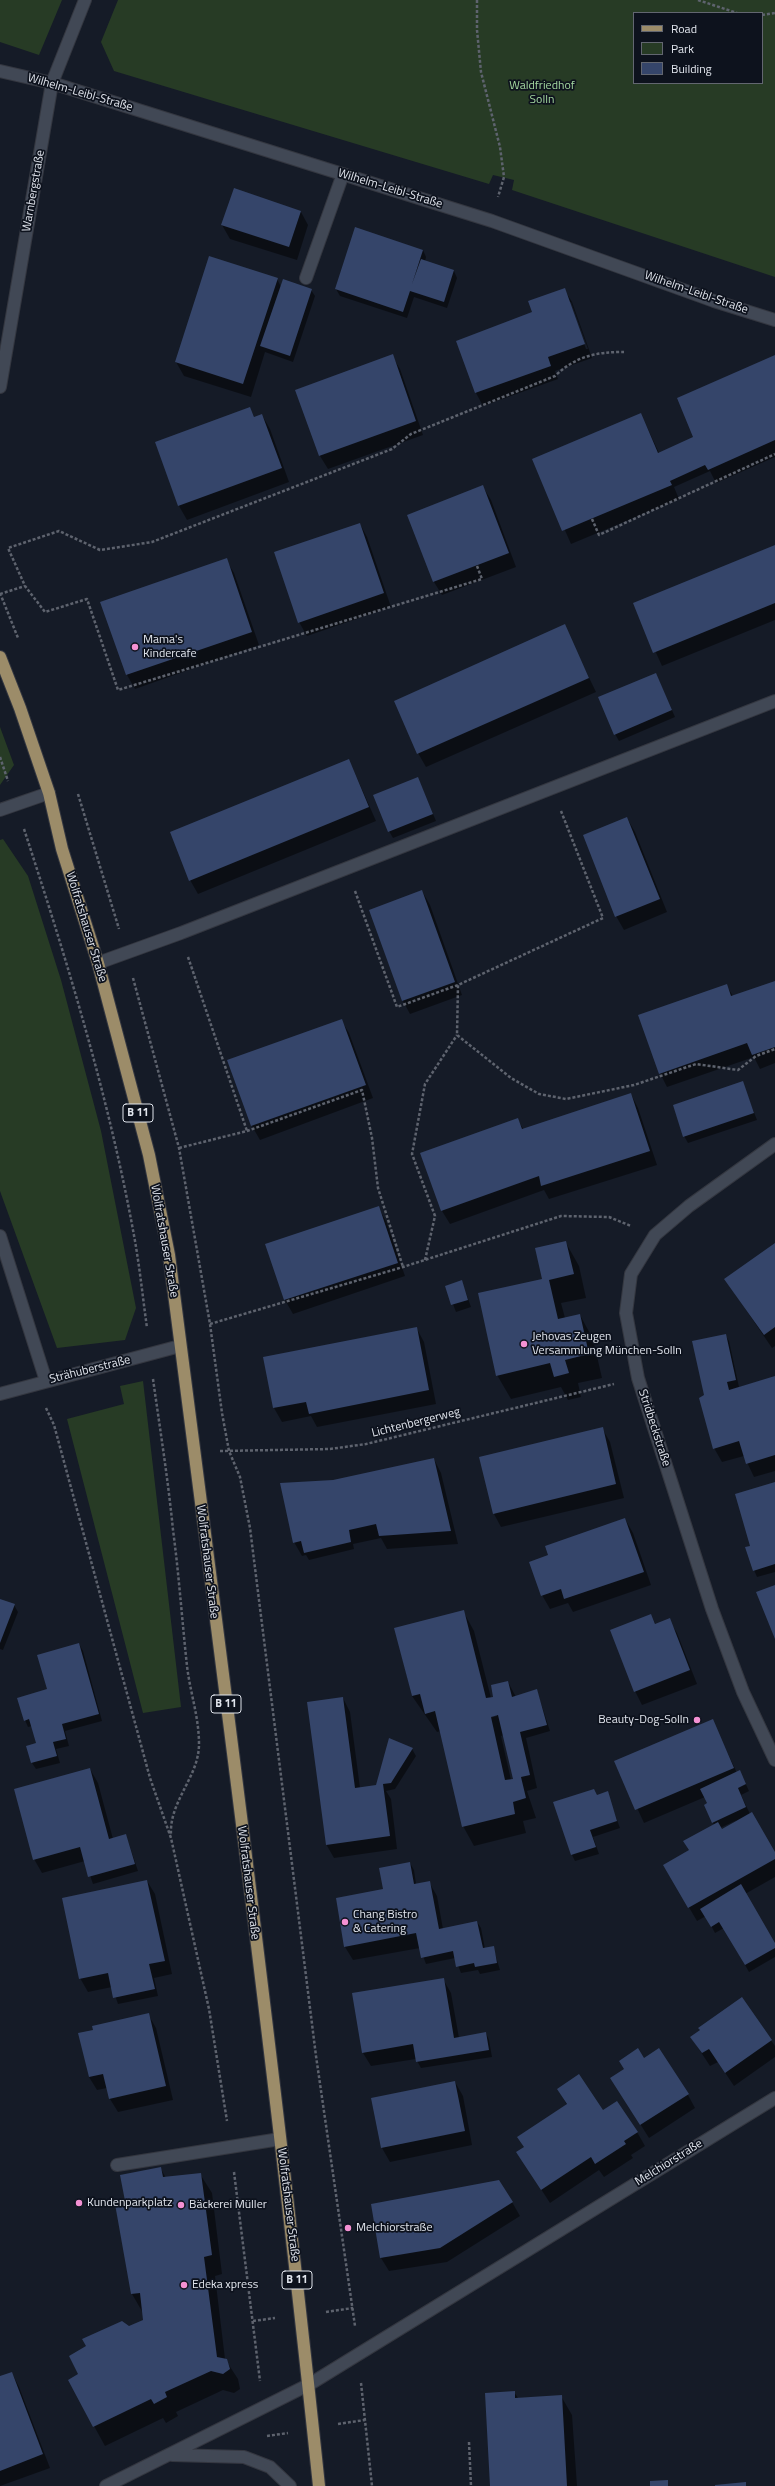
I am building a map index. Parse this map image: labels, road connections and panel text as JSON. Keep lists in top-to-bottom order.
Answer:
{
  "streets": {
    "main road": ["Wolfratshauser Straße", "B 11"],
    "street": [
      "Wilhelm-Leibl-Straße",
      "Warnbergstraße",
      "Strähuberstraße",
      "Stridbeckstraße",
      "Melchiorstraße"
    ],
    "path": ["Lichtenbergerweg"]
  },
  "crossings": [
    ["Wilhelm-Leibl-Straße", "Warnbergstraße"],
    ["Wolfratshauser Straße", "Strähuberstraße"],
    ["Wolfratshauser Straße", "Lichtenbergerweg"],
    ["Wolfratshauser Straße", "Melchiorstraße"],
    ["Lichtenbergerweg", "Stridbeckstraße"]
  ],
  "parks": ["Waldfriedhof Solln"],
  "places": [
    "Mama's Kindercafe",
    "Jehovas Zeugen Versammlung München-Solln",
    "Beauty-Dog-Solln",
    "Chang Bistro & Catering",
    "Kundenparkplatz",
    "Bäckerei Müller",
    "Melchiorstraße",
    "Edeka xpress"
  ],
  "legend": ["Road", "Park", "Building"]
}
